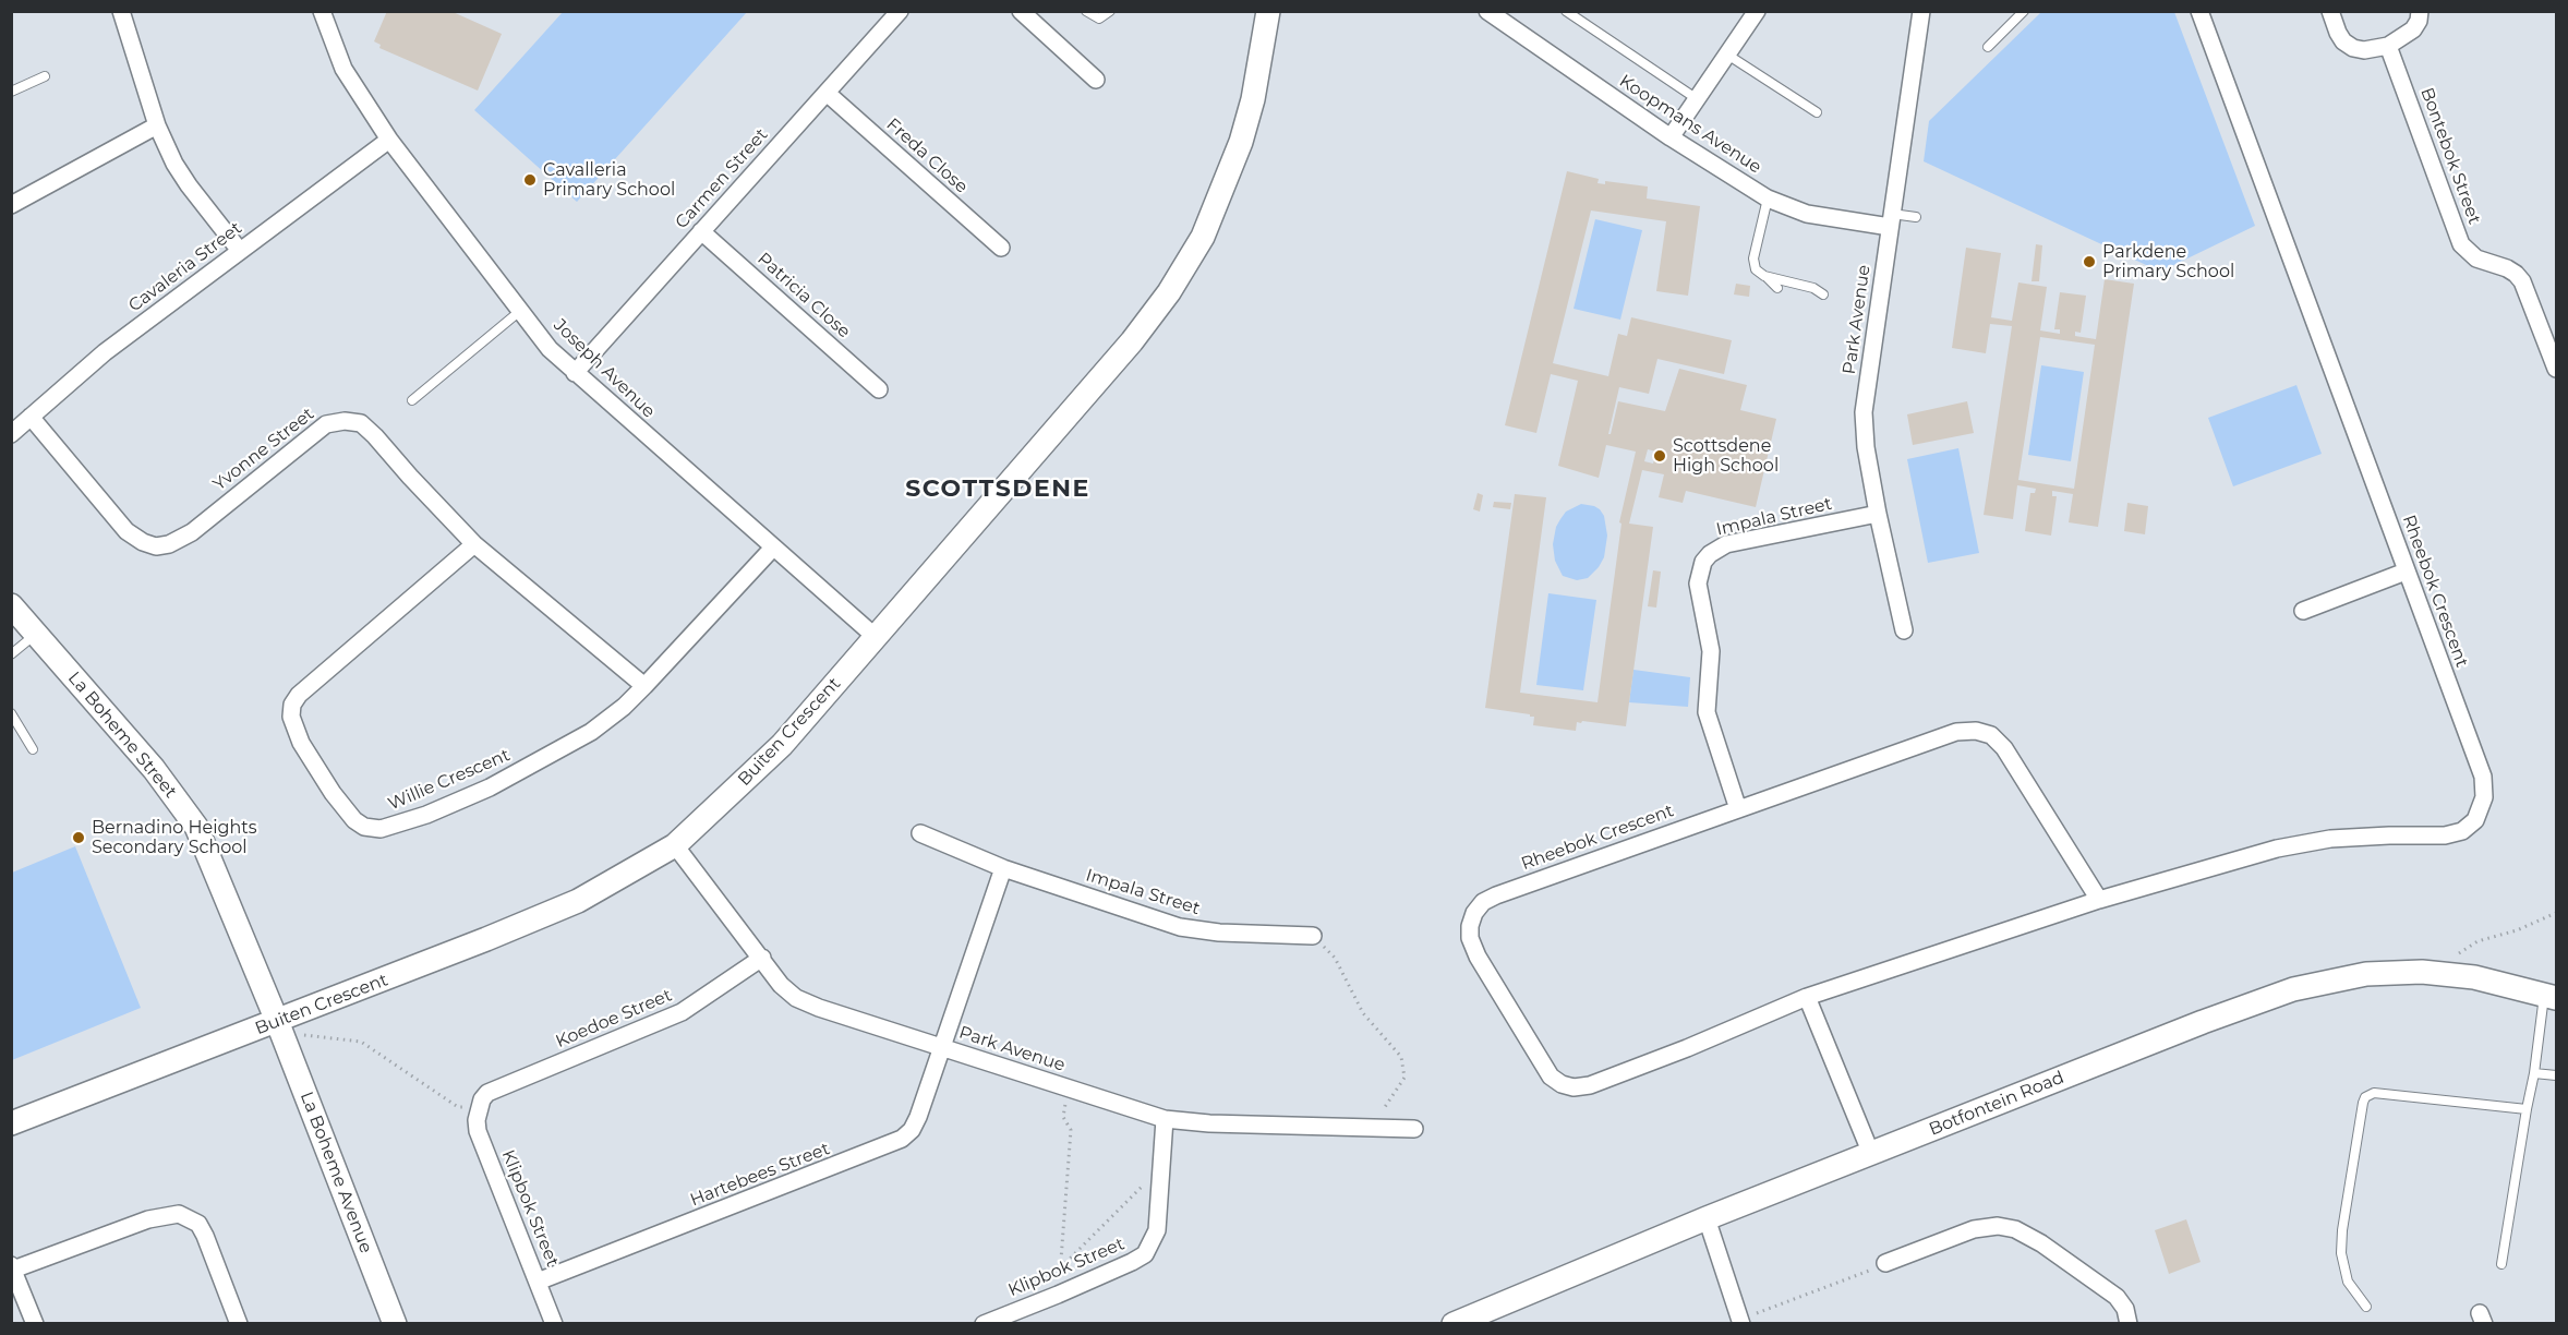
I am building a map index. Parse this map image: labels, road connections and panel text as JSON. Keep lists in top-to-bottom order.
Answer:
{
  "streets": {
    "street": [
      "Koopmans Avenue",
      "Freda Close",
      "Bontebok Street",
      "Carmen Street",
      "Cavaleria Street",
      "Patricia Close",
      "Park Avenue",
      "Joseph Avenue",
      "Yvonne Street",
      "Impala Street",
      "Rheebok Crescent",
      "Buiten Crescent",
      "La Boheme Street",
      "Willie Crescent",
      "Koedoe Street",
      "Botfontein Road",
      "La Boheme Avenue",
      "Hartebees Street",
      "Klipbok Street"
    ]
  },
  "crossings": [
    ["Koopmans Avenue", "Park Avenue"],
    ["Freda Close", "Carmen Street"],
    ["Carmen Street", "Patricia Close"],
    ["Carmen Street", "Joseph Avenue"],
    ["Cavaleria Street", "Joseph Avenue"],
    ["Cavaleria Street", "Yvonne Street"],
    ["Park Avenue", "Impala Street"],
    ["Park Avenue", "Buiten Crescent"],
    ["Park Avenue", "Koedoe Street"],
    ["Park Avenue", "Hartebees Street"],
    ["Park Avenue", "Klipbok Street"],
    ["Joseph Avenue", "Buiten Crescent"],
    ["Joseph Avenue", "Willie Crescent"],
    ["Yvonne Street", "Willie Crescent"],
    ["Impala Street", "Rheebok Crescent"],
    ["Buiten Crescent", "La Boheme Street"],
    ["Buiten Crescent", "La Boheme Avenue"],
    ["La Boheme Street", "La Boheme Avenue"],
    ["Koedoe Street", "Klipbok Street"],
    ["Hartebees Street", "Klipbok Street"]
  ],
  "districts": ["SCOTTSDENE"],
  "places": [
    "Cavalleria Primary School",
    "Parkdene Primary School",
    "Scottsdene High School",
    "Bernadino Heights Secondary School"
  ]
}
